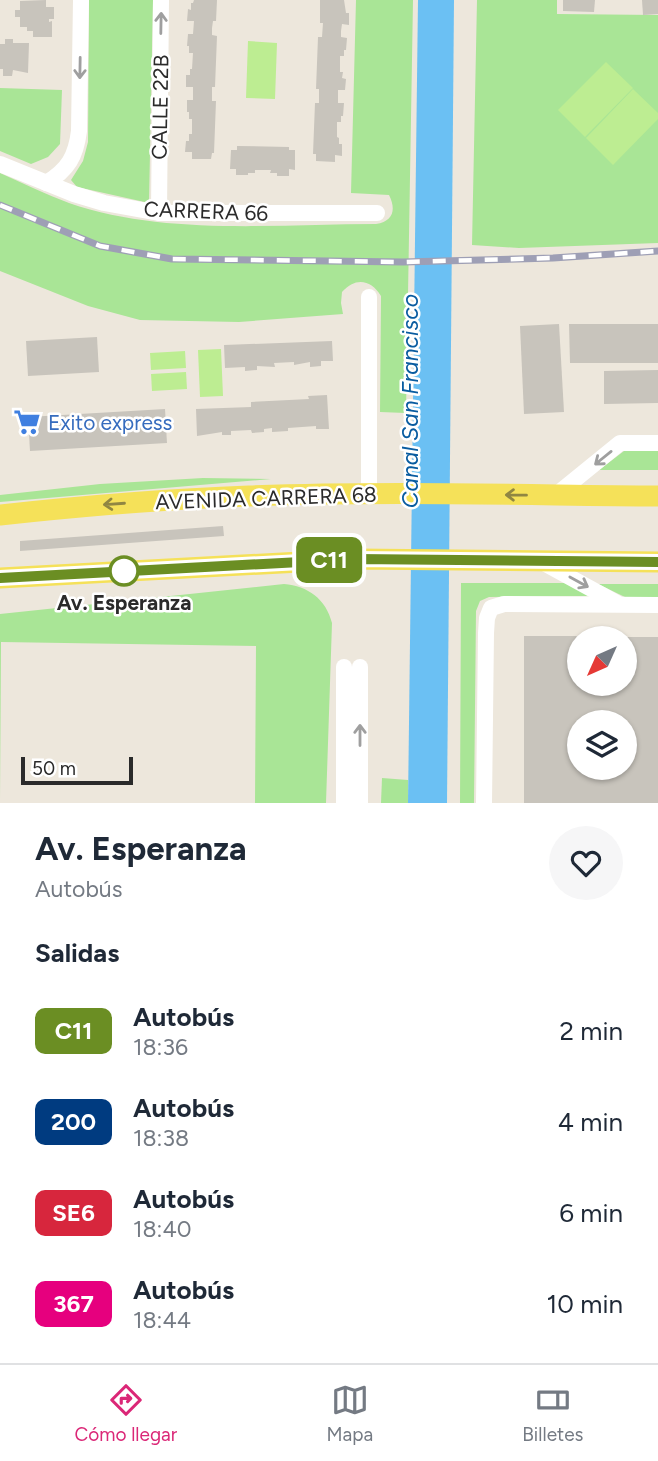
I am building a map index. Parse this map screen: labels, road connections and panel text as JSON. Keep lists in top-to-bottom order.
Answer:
{
  "streets": {
    "main road": ["AVENIDA CARRERA 68"],
    "street": ["CALLE 22B", "CARRERA 66"]
  },
  "crossings": [
    ["CALLE 22B", "CARRERA 66"]
  ],
  "water": ["Canal San Francisco"],
  "places": {
    "supermarket": ["Exito express"],
    "other": ["Av. Esperanza"]
  },
  "lines": ["bus line C11"],
  "scale_bar": "50 m",
  "north": "bottom left",
  "page": {
    "on_map": "C11",
    "scale": "50 m",
    "heading": [
      ["Av. Esperanza", "Autobús"],
      "Salidas"
    ],
    "list": [
      {
        "mark": "C11",
        "name": "Autobús",
        "note": "18:36",
        "value": "2 min"
      },
      {
        "mark": "200",
        "name": "Autobús",
        "note": "18:38",
        "value": "4 min"
      },
      {
        "mark": "SE6",
        "name": "Autobús",
        "note": "18:40",
        "value": "6 min"
      },
      {
        "mark": "367",
        "name": "Autobús",
        "note": "18:44",
        "value": "10 min"
      }
    ],
    "tabs": ["Cómo llegar", "Mapa", "Billetes"]
  }
}
